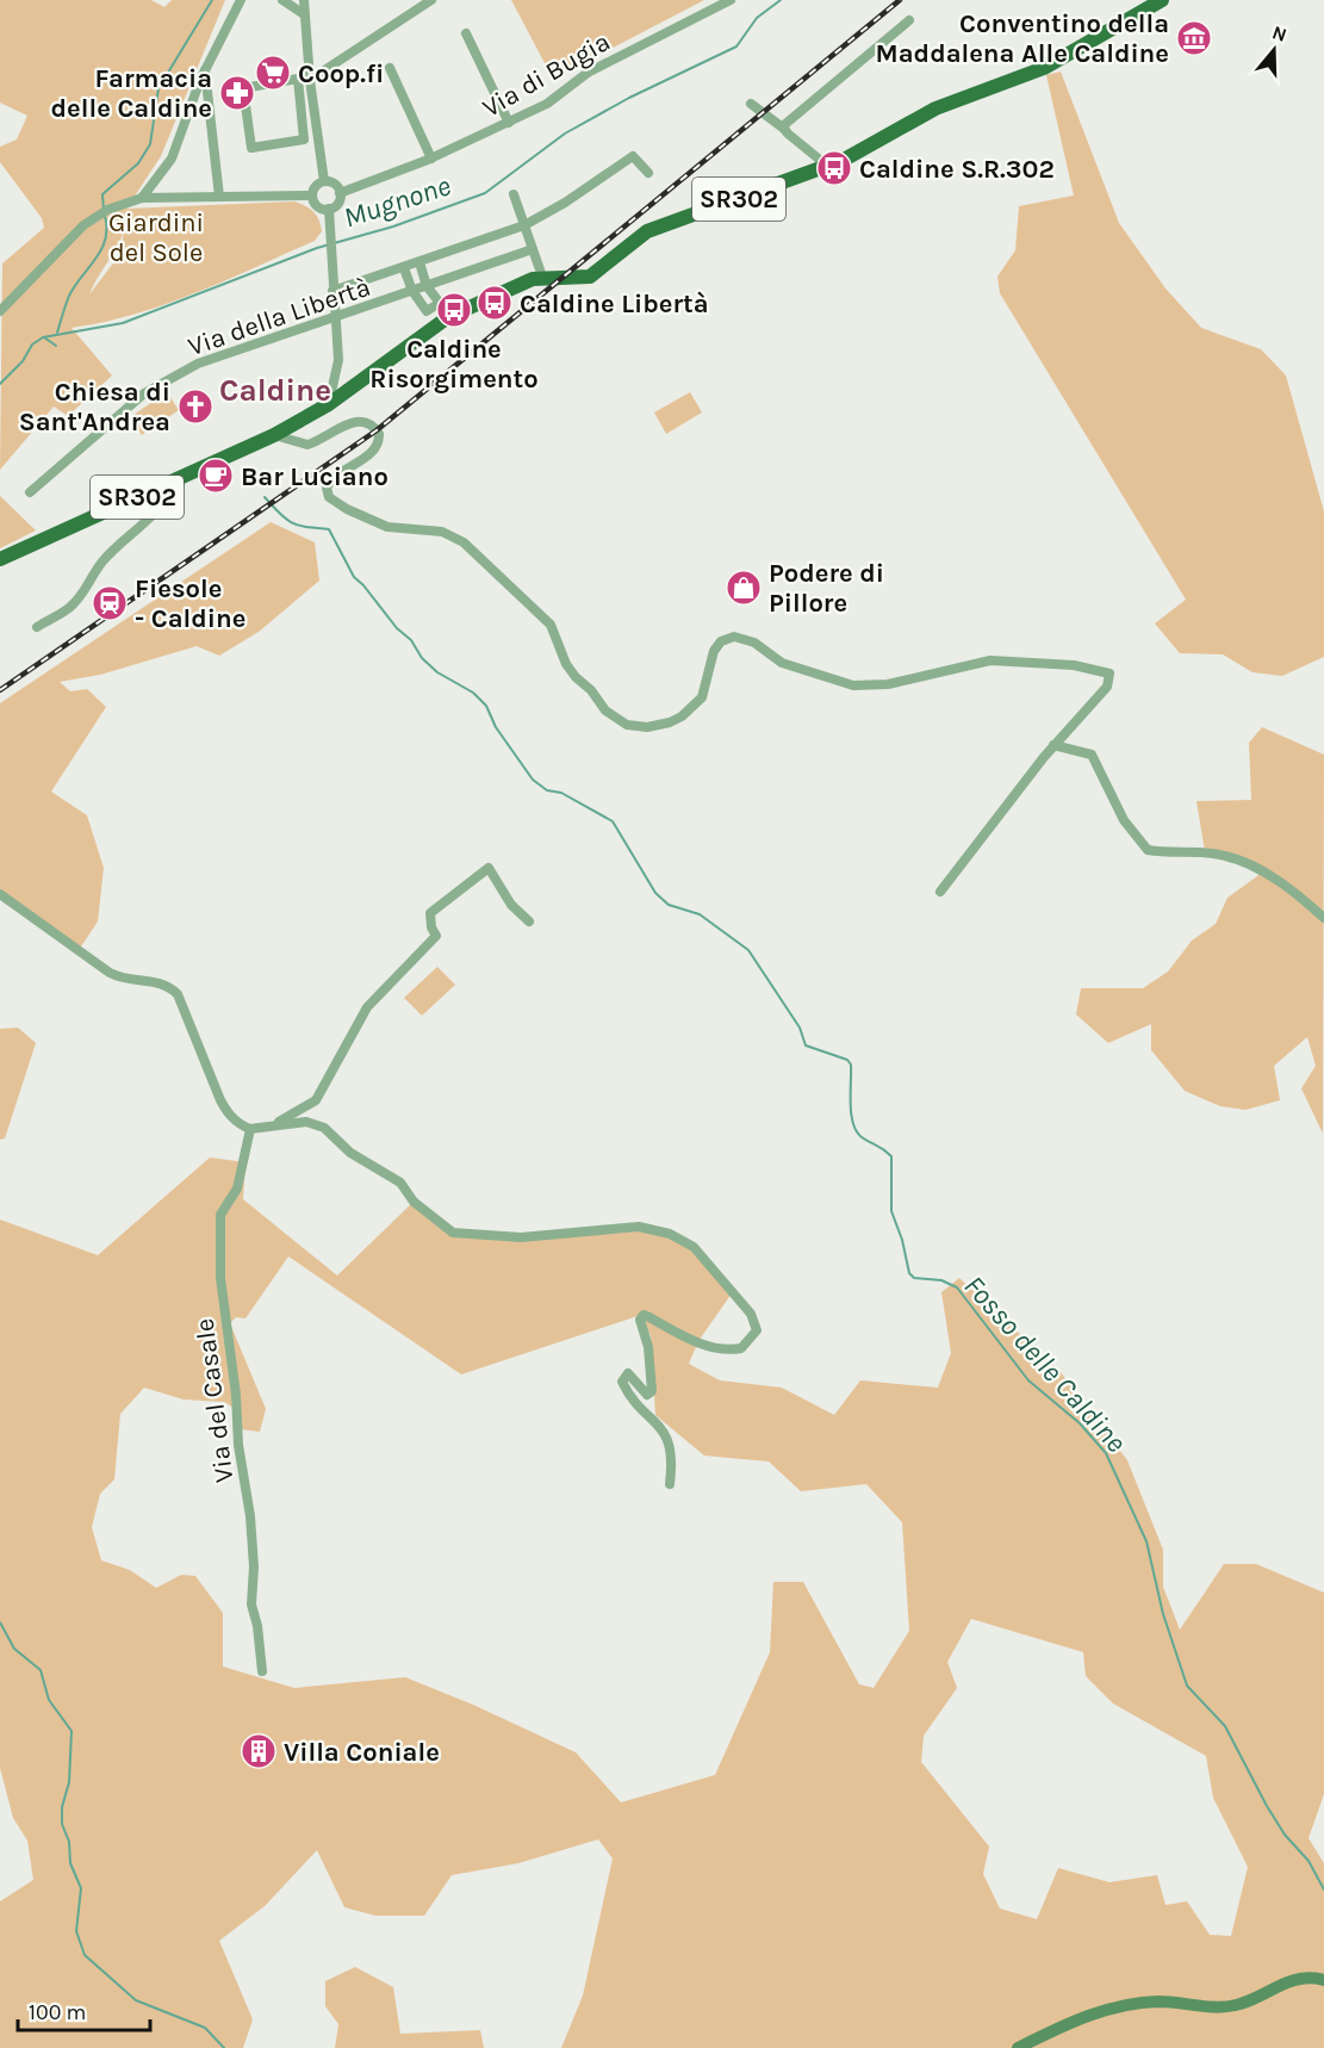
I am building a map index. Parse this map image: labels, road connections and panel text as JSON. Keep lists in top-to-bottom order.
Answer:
{
  "streets": {
    "main road": ["SR302"],
    "street": ["Via di Bugia", "Via della Libertà", "Via del Casale"]
  },
  "districts": ["Caldine"],
  "water": ["Mugnone", "Fosso delle Caldine"],
  "parks": ["Giardini del Sole"],
  "places": {
    "museum": ["Conventino della Maddalena Alle Caldine"],
    "supermarket": ["Coop.fi"],
    "pharmacy": ["Farmacia delle Caldine"],
    "bus stop": ["Caldine S.R.302", "Caldine Libertà", "Caldine Risorgimento"],
    "church": ["Chiesa di Sant'Andrea"],
    "cafe": ["Bar Luciano"],
    "shop": ["Podere di Pillore"],
    "station": ["Fiesole - Caldine"],
    "building": ["Villa Coniale"]
  },
  "scale_bar": "100 m",
  "north": "top"
}
